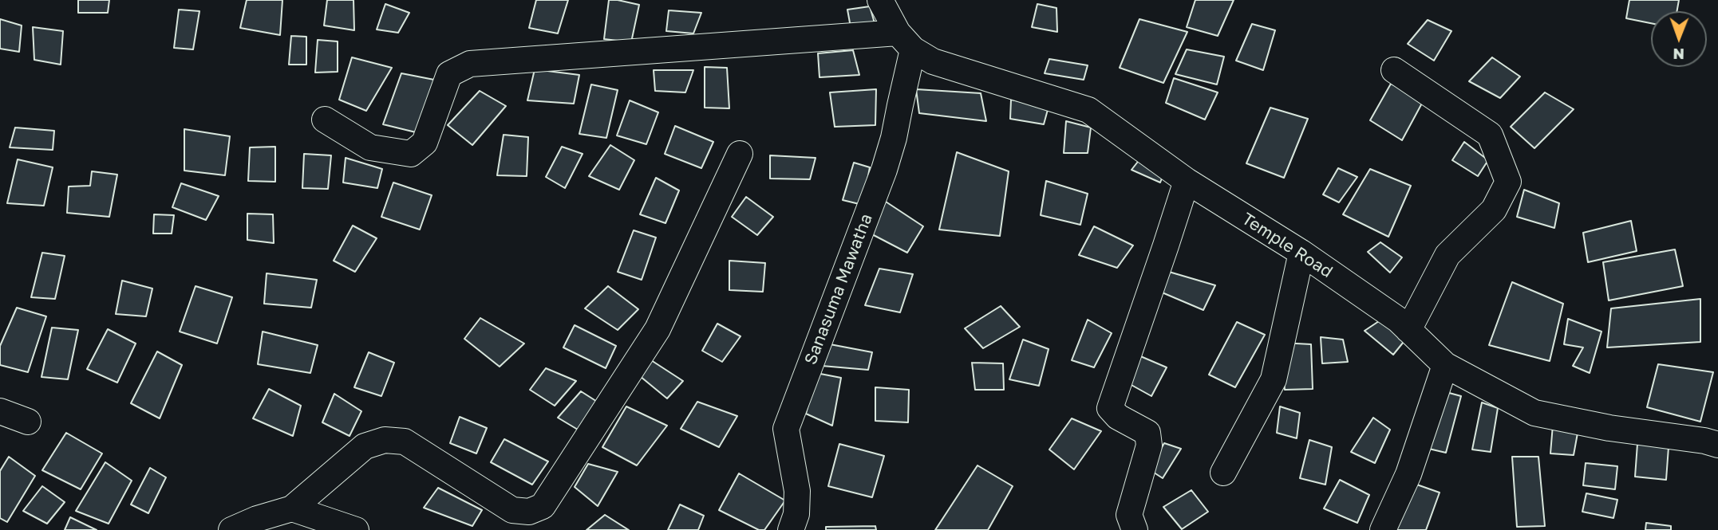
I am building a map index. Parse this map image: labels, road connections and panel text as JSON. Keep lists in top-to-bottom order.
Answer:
{
  "streets": {
    "street": ["Temple Road", "Sanasuma Mawatha"]
  },
  "crossings": [
    ["Temple Road", "Sanasuma Mawatha"]
  ],
  "north": "bottom"
}
